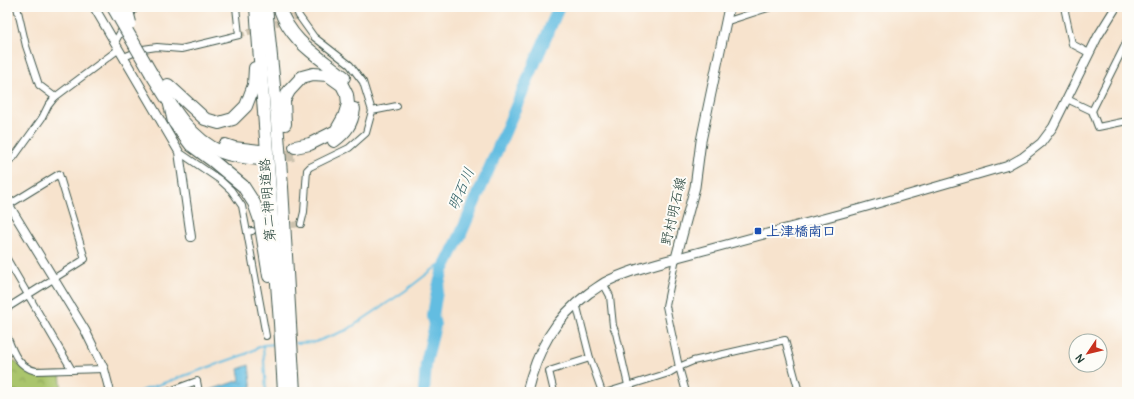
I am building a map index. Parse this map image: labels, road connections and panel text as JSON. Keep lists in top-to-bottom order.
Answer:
{
  "streets": {
    "highway": ["第二神明道路"],
    "main road": ["野村明石線"]
  },
  "water": ["明石川"],
  "places": {
    "transit": ["上津橋南口"]
  },
  "north": "bottom left"
}
